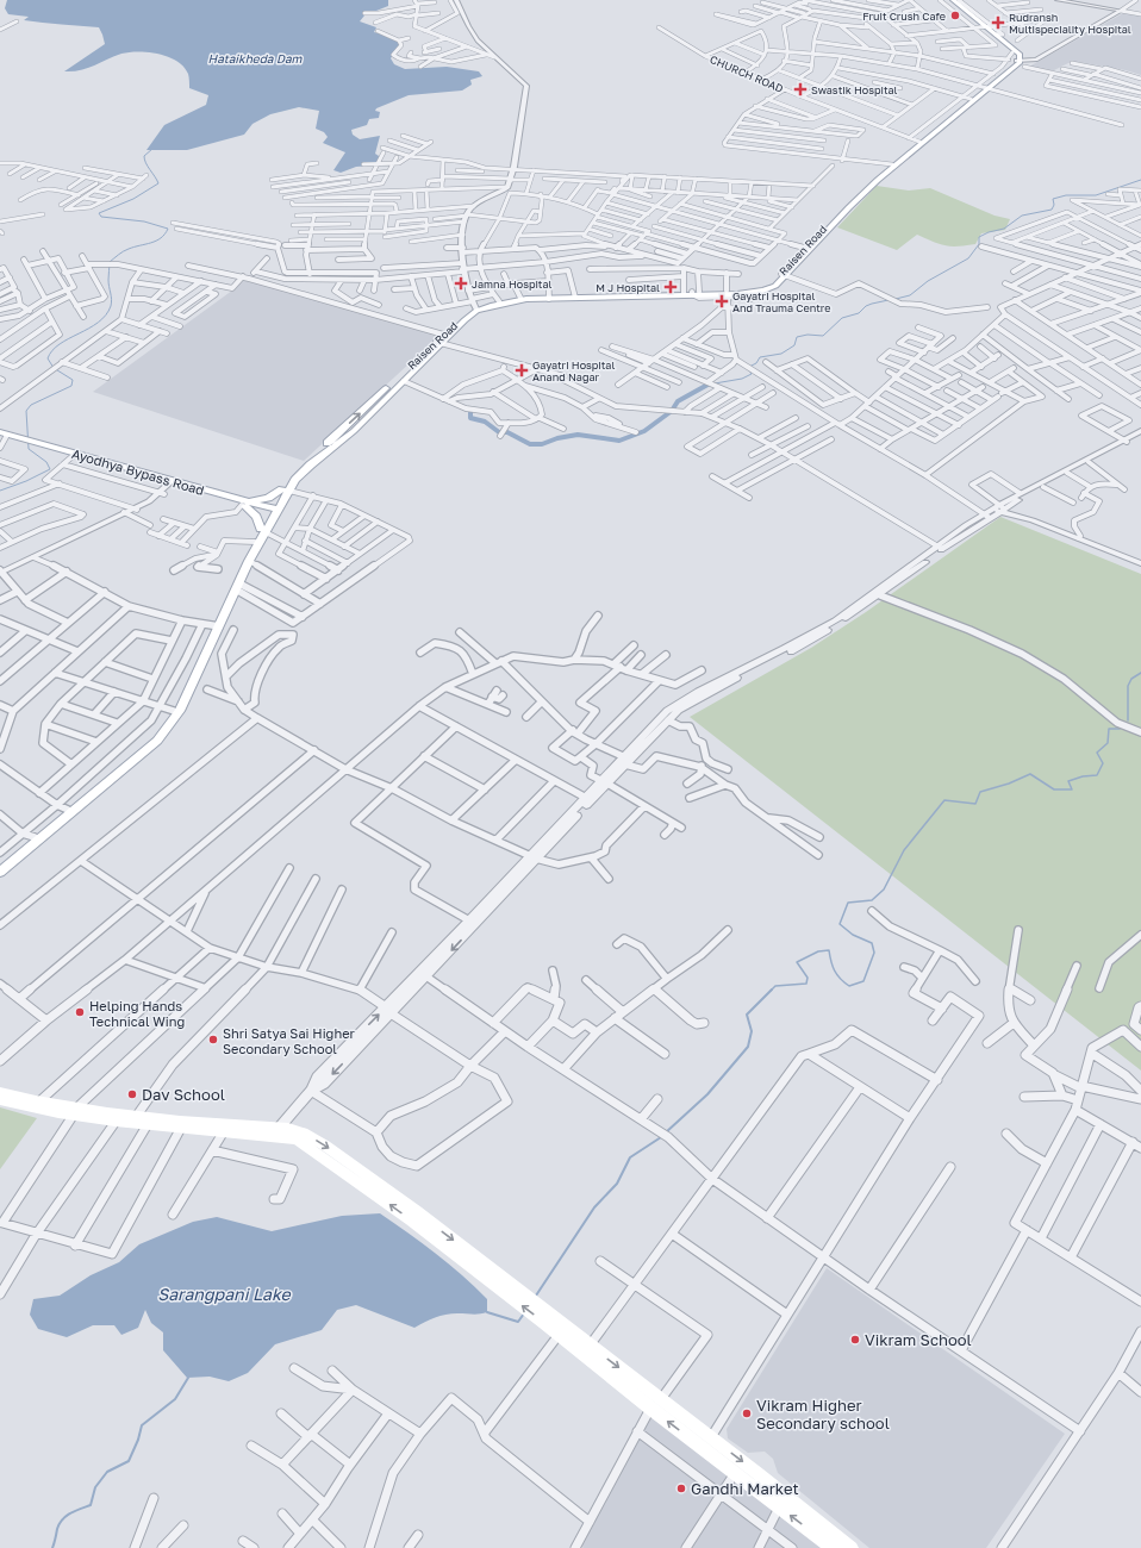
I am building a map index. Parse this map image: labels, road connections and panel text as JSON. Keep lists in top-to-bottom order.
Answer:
{
  "streets": {
    "main road": ["Raisen Road", "Ayodhya Bypass Road"],
    "street": ["CHURCH ROAD"]
  },
  "crossings": [
    ["CHURCH ROAD", "Raisen Road"],
    ["Raisen Road", "Ayodhya Bypass Road"]
  ],
  "water": ["Hataikheda Dam", "Sarangpani Lake"],
  "places": {
    "other": [
      "Fruit Crush Cafe",
      "Helping Hands Technical Wing",
      "Shri Satya Sai Higher Secondary School",
      "Dav School",
      "Vikram School",
      "Vikram Higher Secondary school",
      "Gandhi Market"
    ],
    "health": [
      "Rudransh Multispeciality Hospital",
      "Swastik Hospital",
      "Jamna Hospital",
      "M J Hospital",
      "Gayatri Hospital And Trauma Centre",
      "Gayatri Hospital Anand Nagar"
    ]
  }
}
